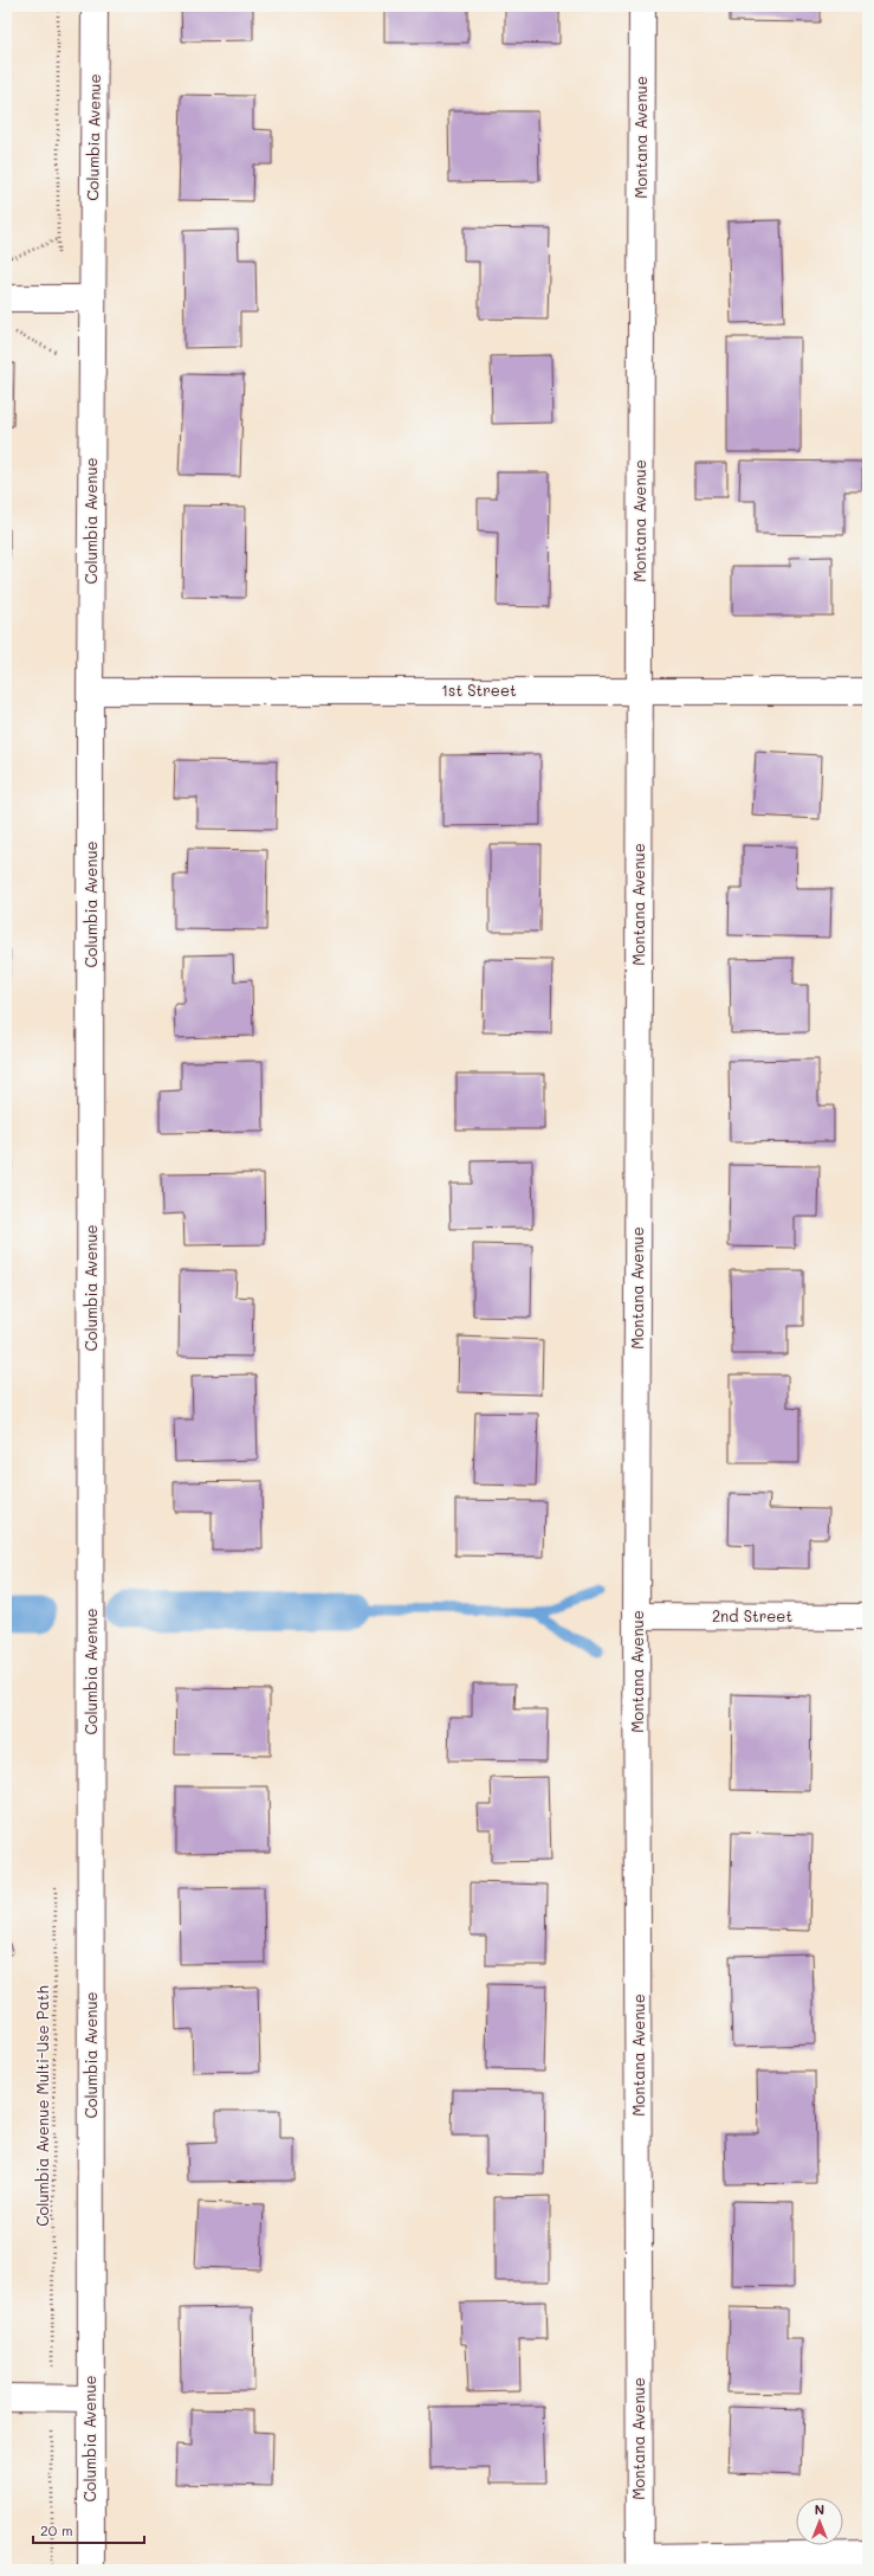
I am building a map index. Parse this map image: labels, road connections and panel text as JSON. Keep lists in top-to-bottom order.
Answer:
{
  "streets": {
    "street": [
      "Columbia Avenue",
      "Montana Avenue",
      "1st Street",
      "2nd Street"
    ],
    "path": ["Columbia Avenue Multi-Use Path"]
  },
  "crossings": [
    ["Columbia Avenue", "1st Street"],
    ["Montana Avenue", "1st Street"],
    ["Montana Avenue", "2nd Street"]
  ],
  "scale_bar": "20 m",
  "north": "top"
}
